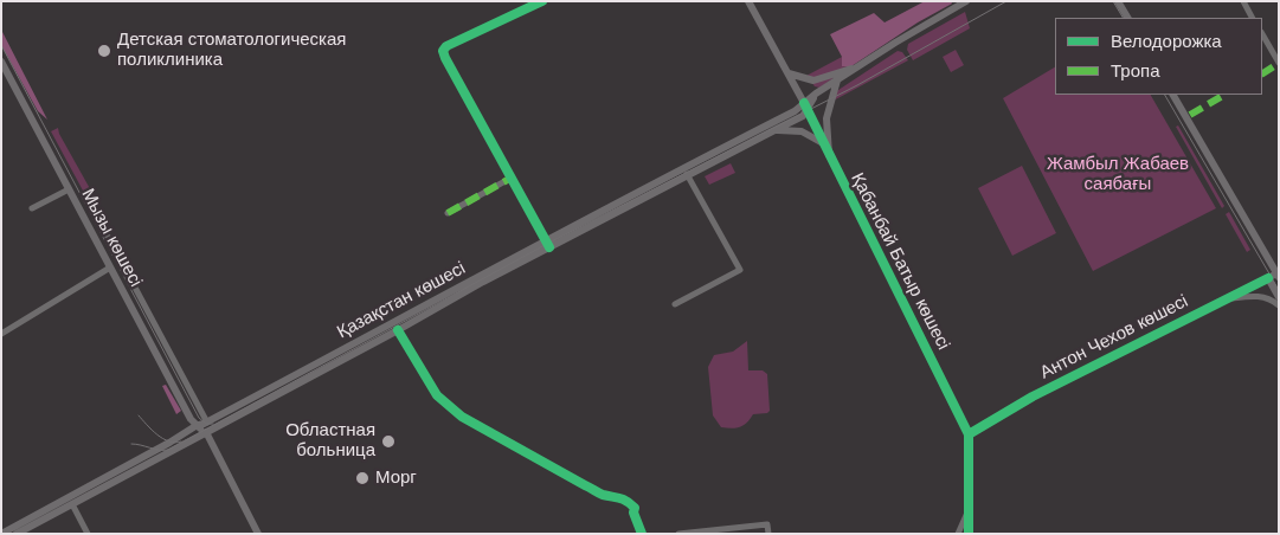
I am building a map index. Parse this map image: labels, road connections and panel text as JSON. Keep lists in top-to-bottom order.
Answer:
{
  "streets": {
    "main road": ["Мызы көшесі", "Қазақстан көшесі", "Антон Чехов көшесі"],
    "street": ["Қабанбай Батыр көшесі"]
  },
  "crossings": [
    ["Мызы көшесі", "Қазақстан көшесі"],
    ["Қабанбай Батыр көшесі", "Қазақстан көшесі"],
    ["Қабанбай Батыр көшесі", "Антон Чехов көшесі"]
  ],
  "parks": ["Жамбыл Жабаев саябағы"],
  "places": ["Детская стоматологическая поликлиника", "Областная больница", "Морг"],
  "legend": ["Велодорожка", "Тропа"]
}
